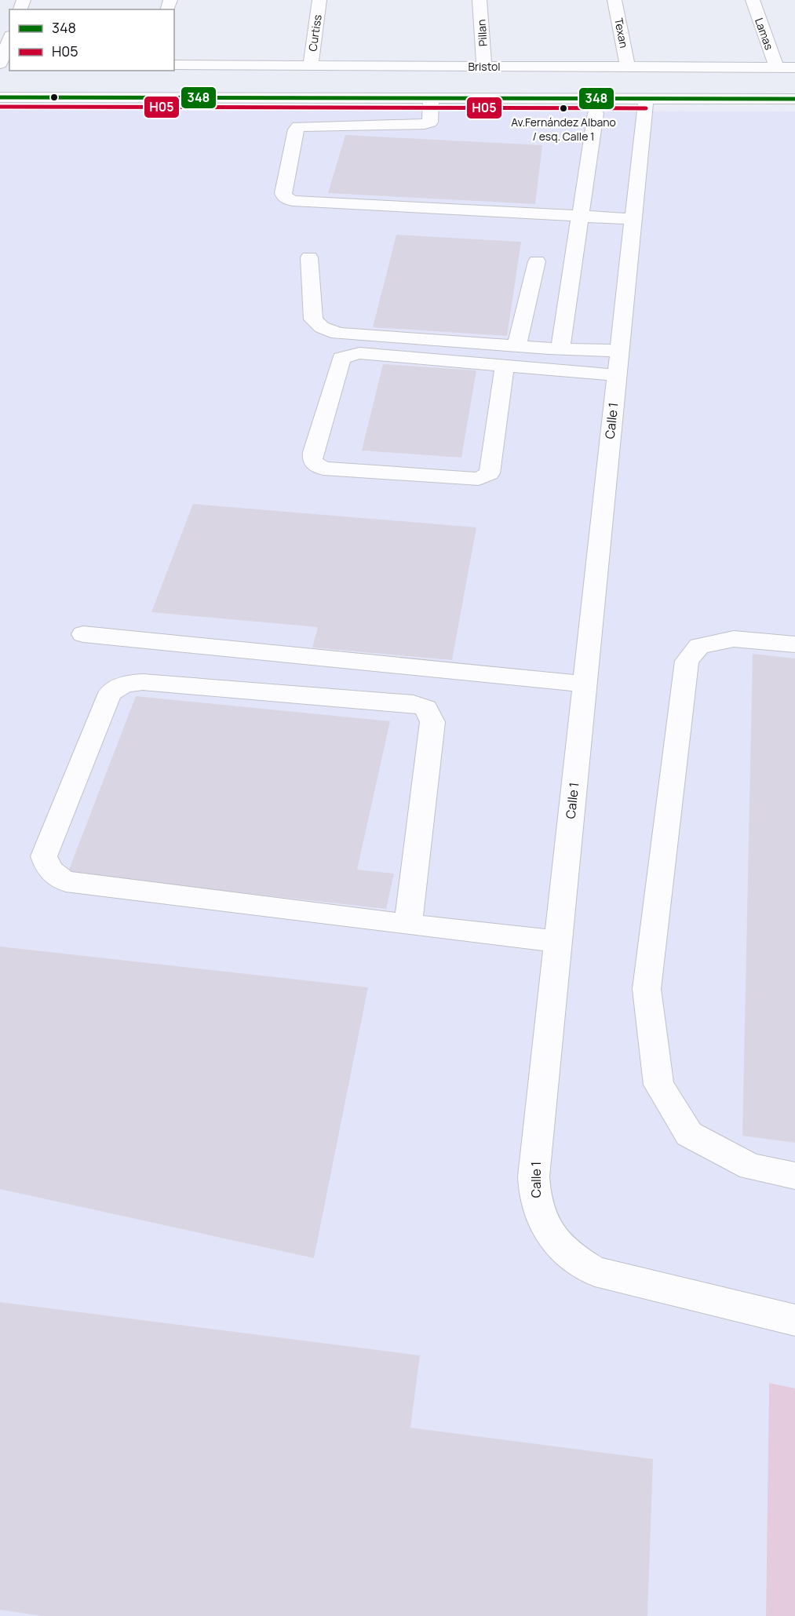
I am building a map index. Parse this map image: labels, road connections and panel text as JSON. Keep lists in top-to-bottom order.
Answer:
{
  "streets": {
    "street": [
      "Curtiss",
      "Pillan",
      "Texan",
      "Lamas",
      "Bristol",
      "Calle 1"
    ]
  },
  "crossings": [
    ["Curtiss", "Bristol"],
    ["Pillan", "Bristol"],
    ["Texan", "Bristol"],
    ["Lamas", "Bristol"]
  ],
  "places": ["Av.Fernández Albano / esq. Calle 1"],
  "lines": ["transit line 348", "transit line H05"],
  "legend": ["348", "H05"]
}
